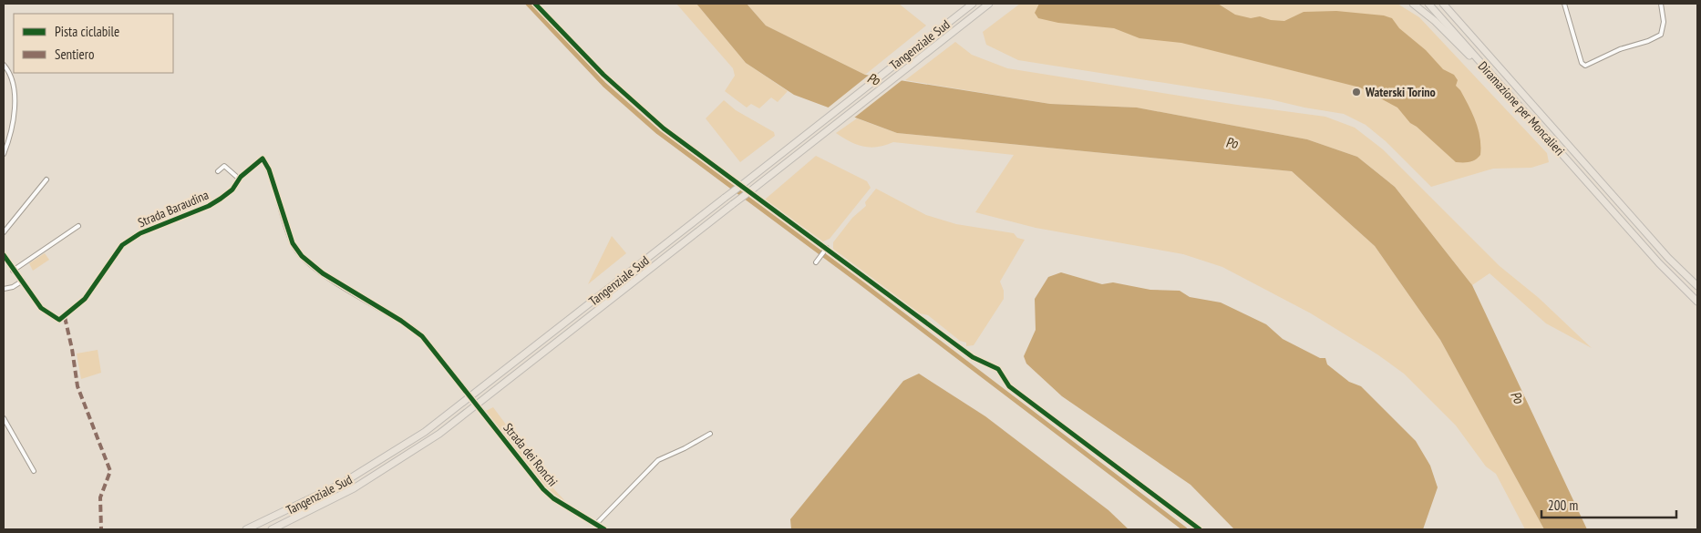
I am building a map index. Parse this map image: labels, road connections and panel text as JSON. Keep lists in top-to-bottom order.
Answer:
{
  "streets": {
    "highway": ["Tangenziale Sud", "Diramazione per Moncalieri"],
    "street": ["Strada Baraudina", "Strada dei Ronchi"]
  },
  "crossings": [
    ["Strada Baraudina", "Strada dei Ronchi"]
  ],
  "water": ["Po"],
  "places": ["Waterski Torino"],
  "legend": ["Pista ciclabile", "Sentiero"],
  "scale_bar": "200 m"
}
